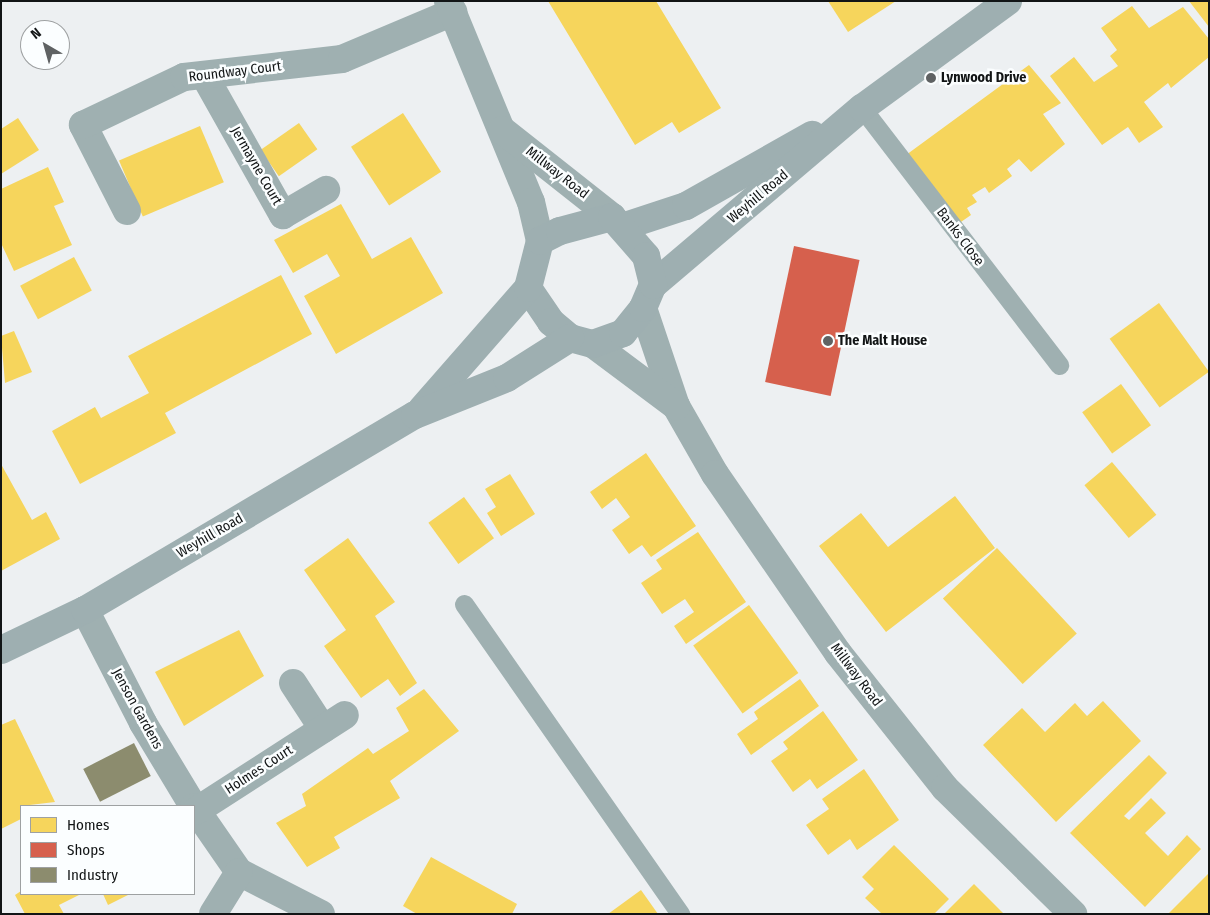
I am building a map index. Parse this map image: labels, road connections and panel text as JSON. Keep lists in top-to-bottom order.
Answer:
{
  "streets": {
    "main road": ["Weyhill Road"],
    "street": [
      "Roundway Court",
      "Jermayne Court",
      "Millway Road",
      "Jenson Gardens",
      "Holmes Court"
    ],
    "lane": ["Banks Close"]
  },
  "crossings": [
    ["Roundway Court", "Jermayne Court"],
    ["Roundway Court", "Millway Road"],
    ["Millway Road", "Weyhill Road"],
    ["Weyhill Road", "Banks Close"],
    ["Weyhill Road", "Jenson Gardens"]
  ],
  "places": ["Lynwood Drive", "The Malt House"],
  "legend": ["Homes", "Shops", "Industry"],
  "north": "top left"
}
